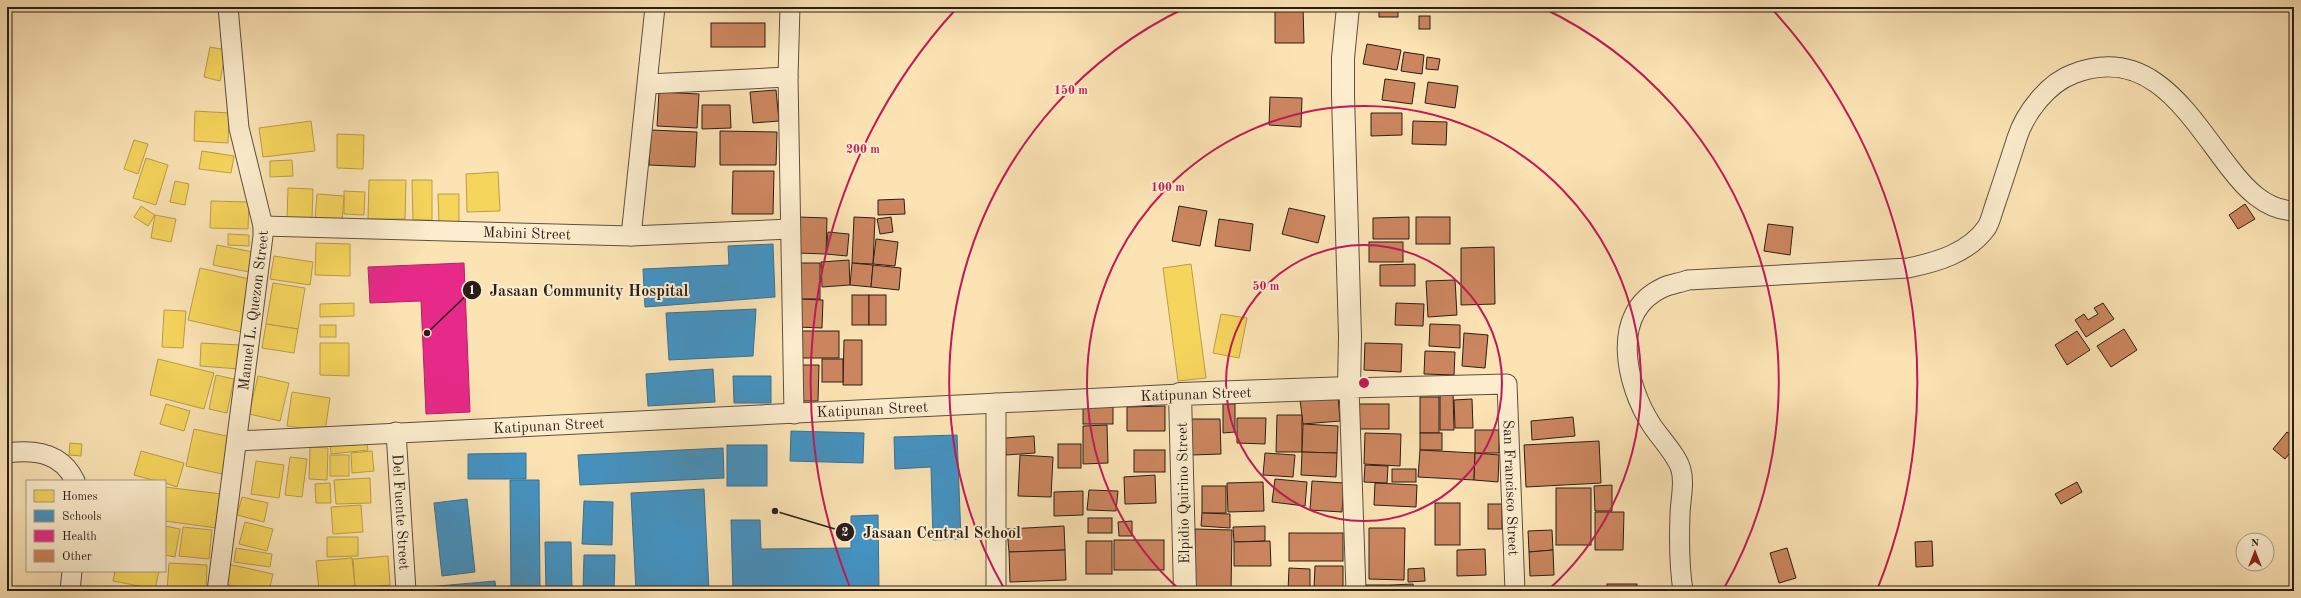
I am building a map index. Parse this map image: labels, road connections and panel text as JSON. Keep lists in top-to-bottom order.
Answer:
{
  "streets": {
    "street": [
      "Mabini Street",
      "Manuel L. Quezon Street",
      "Katipunan Street",
      "San Francisco Street",
      "Elpidio Quirino Street",
      "Del Fuente Street"
    ]
  },
  "crossings": [
    ["Mabini Street", "Manuel L. Quezon Street"],
    ["Manuel L. Quezon Street", "Katipunan Street"],
    ["Katipunan Street", "San Francisco Street"],
    ["Katipunan Street", "Elpidio Quirino Street"],
    ["Katipunan Street", "Del Fuente Street"]
  ],
  "places": ["Jasaan Community Hospital", "Jasaan Central School"],
  "legend": [
    "Homes",
    "Schools",
    "Health",
    "Other"
  ],
  "north": "top",
  "rings": [
    "150 m",
    "200 m",
    "100 m",
    "50 m"
  ]
}
